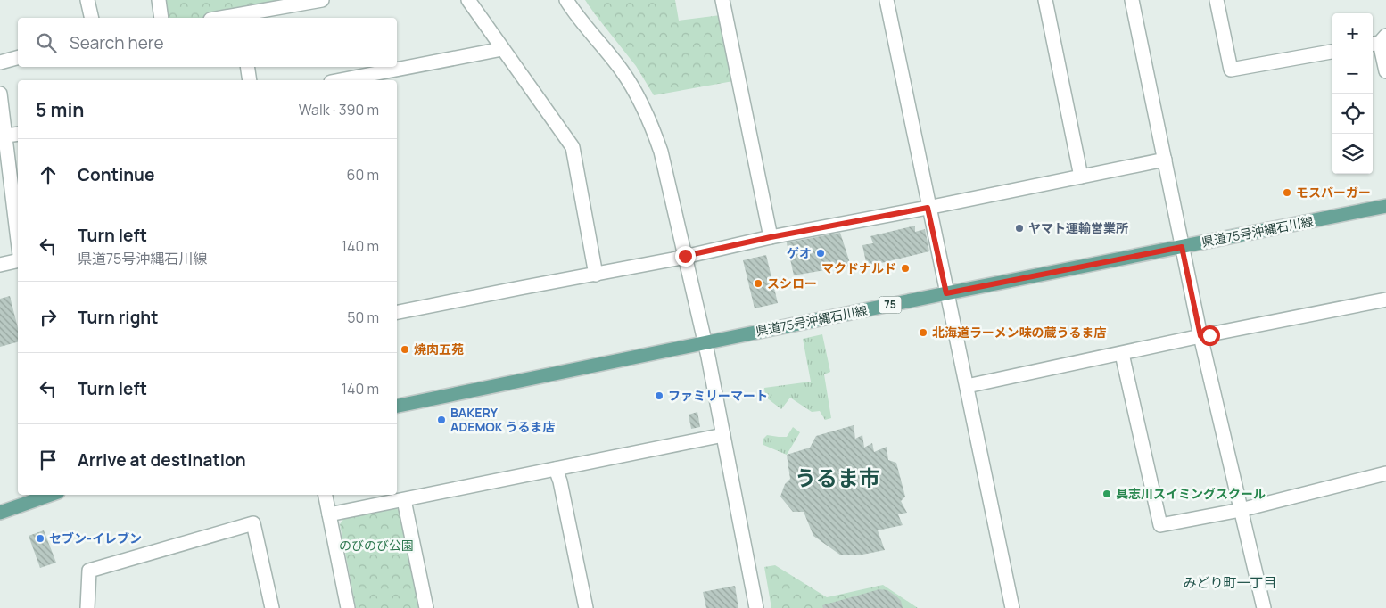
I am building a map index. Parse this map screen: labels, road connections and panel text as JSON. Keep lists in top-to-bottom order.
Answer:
{
  "streets": {
    "main road": ["県道75号沖縄石川線", "75"]
  },
  "districts": ["うるま市", "みどり町一丁目"],
  "parks": ["のびのび公園"],
  "places": [
    "モスバーガー",
    "ヤマト運輸営業所",
    "ゲオ",
    "マクドナルド",
    "スシロー",
    "北海道ラーメン味の蔵うるま店",
    "焼肉五苑",
    "ファミリーマート",
    "BAKERY ADEMOK うるま店",
    "具志川スイミングスクール",
    "セブン-イレブン"
  ],
  "page": {
    "map_buttons": ["+", "−"],
    "search": "Search here",
    "heading": ["5 min", "Walk · 390 m"],
    "list": [
      ["Continue", "60 m"],
      ["Turn left", "県道75号沖縄石川線", "140 m"],
      ["Turn right", "50 m"],
      ["Turn left", "140 m"],
      "Arrive at destination"
    ]
  }
}
